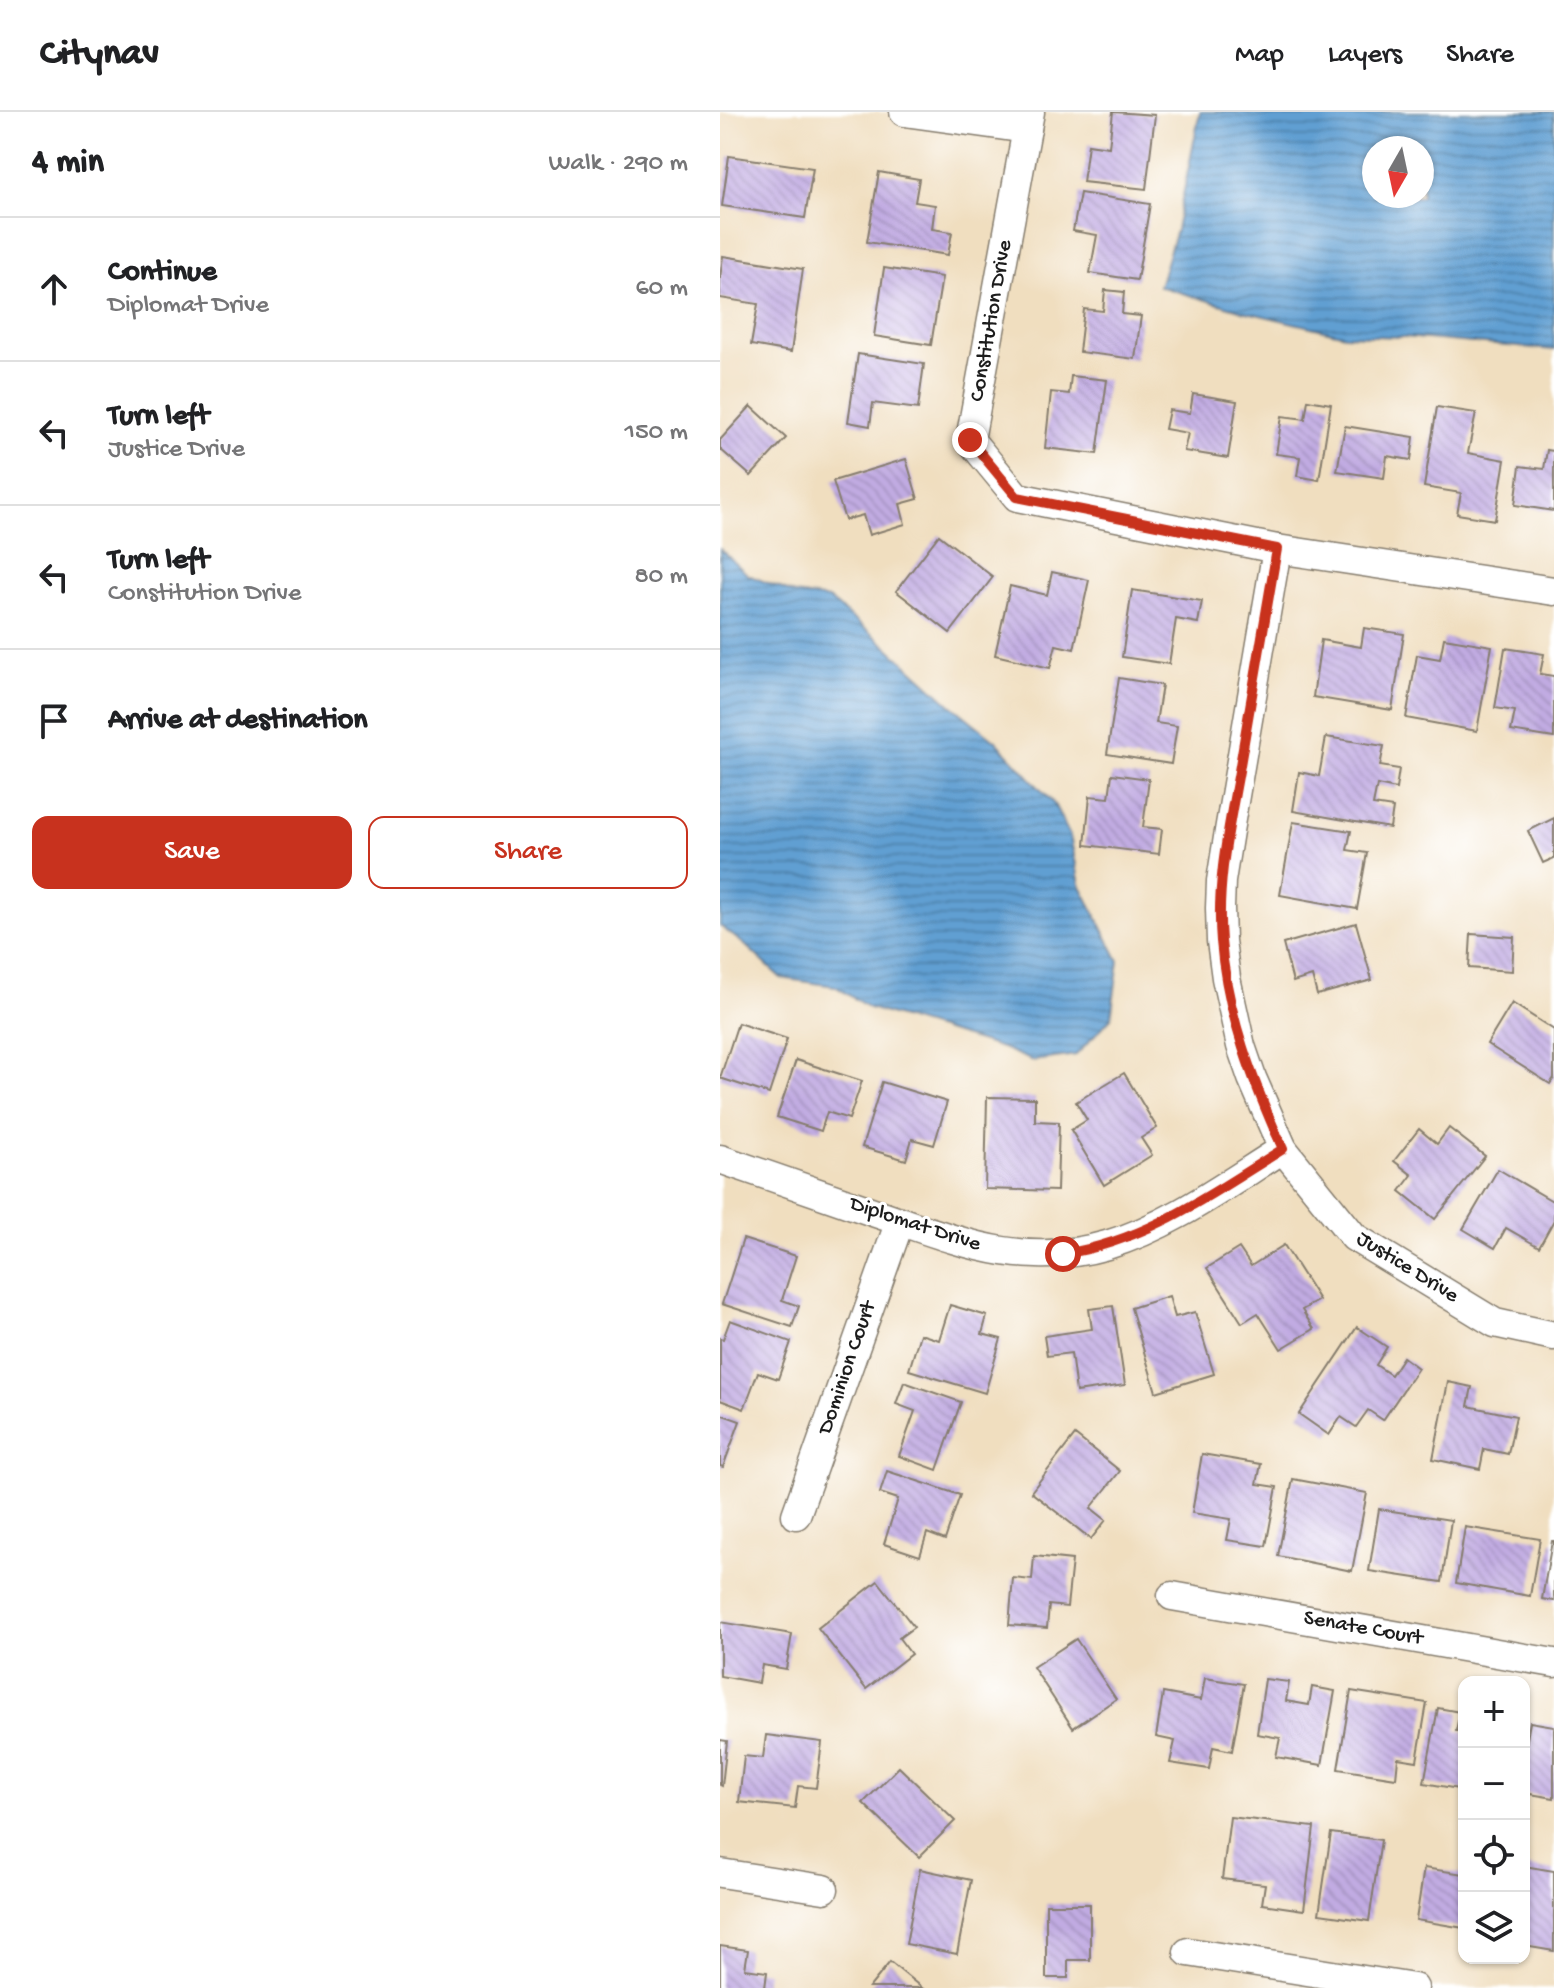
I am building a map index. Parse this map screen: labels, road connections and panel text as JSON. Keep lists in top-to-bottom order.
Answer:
{
  "streets": {
    "street": [
      "Constitution Drive",
      "Diplomat Drive",
      "Justice Drive",
      "Dominion Court",
      "Senate Court"
    ]
  },
  "crossings": [
    ["Constitution Drive", "Justice Drive"],
    ["Diplomat Drive", "Justice Drive"],
    ["Diplomat Drive", "Dominion Court"]
  ],
  "north": "bottom",
  "page": {
    "header": "Citynav",
    "nav": ["Map", "Layers", "Share"],
    "heading": ["4 min", "Walk · 290 m"],
    "list": [
      ["Continue", "Diplomat Drive", "60 m"],
      ["Turn left", "Justice Drive", "150 m"],
      ["Turn left", "Constitution Drive", "80 m"],
      "Arrive at destination"
    ],
    "buttons": ["Save", "Share"],
    "map_buttons": ["+", "−"]
  }
}
